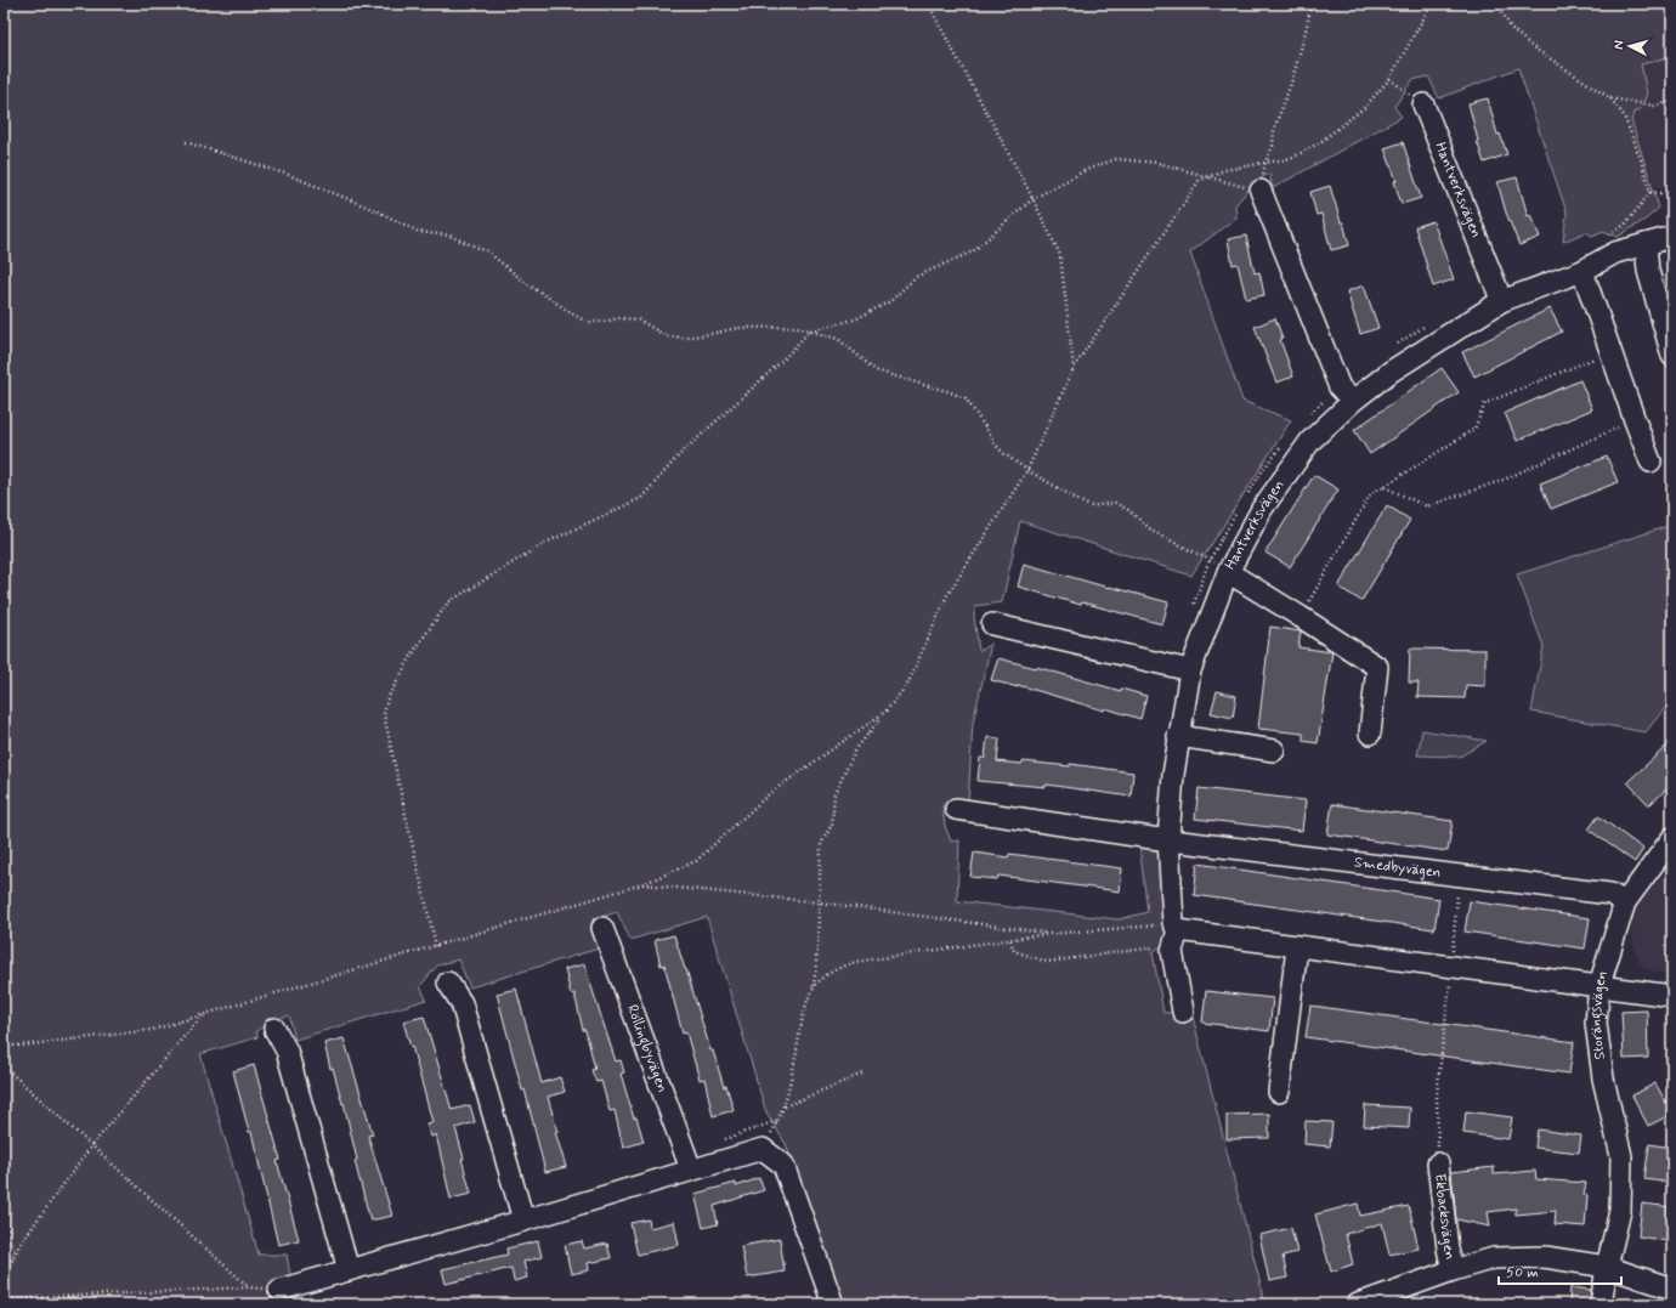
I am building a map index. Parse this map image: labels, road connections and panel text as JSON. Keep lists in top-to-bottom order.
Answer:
{
  "streets": {
    "street": [
      "Hantverksvägen",
      "Smedbyvägen",
      "Storängsvägen",
      "Röllingbyvägen",
      "Ekbacksvägen"
    ]
  },
  "crossings": [
    ["Hantverksvägen", "Smedbyvägen"],
    ["Smedbyvägen", "Storängsvägen"],
    ["Storängsvägen", "Ekbacksvägen"]
  ],
  "scale_bar": "50 m",
  "north": "left"
}
